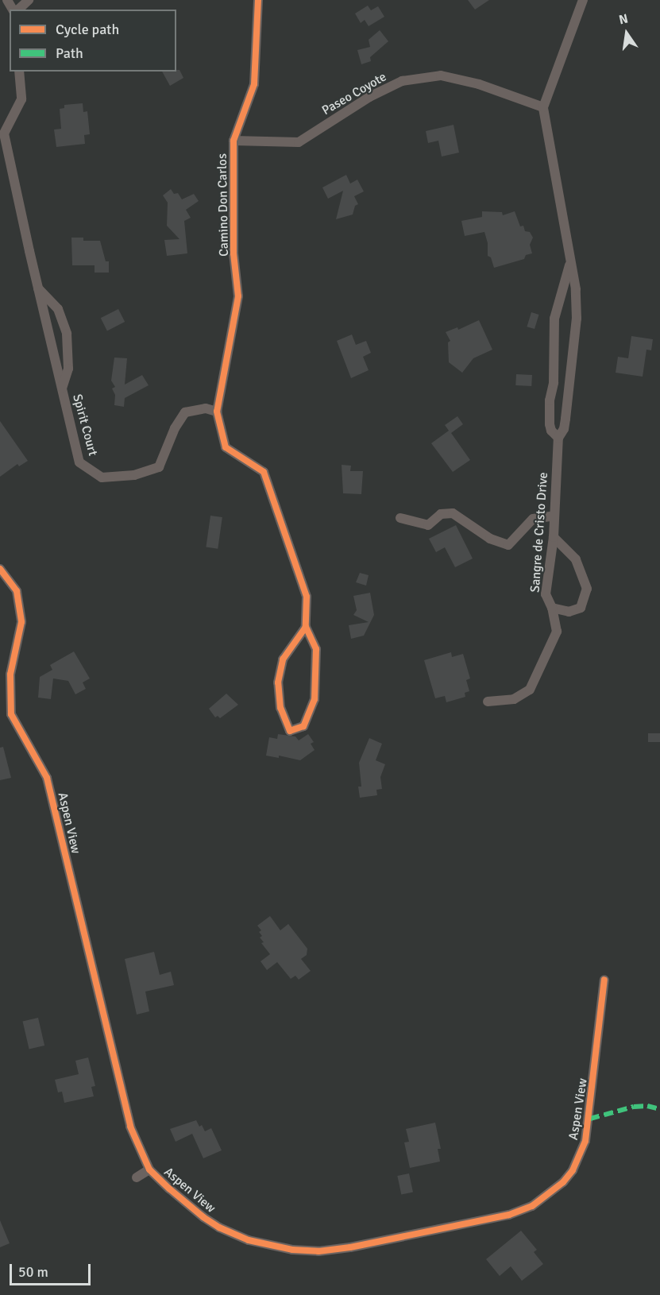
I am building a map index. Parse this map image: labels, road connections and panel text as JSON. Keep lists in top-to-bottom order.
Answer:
{
  "streets": {
    "street": [
      "Paseo Coyote",
      "Camino Don Carlos",
      "Spirit Court",
      "Sangre de Cristo Drive",
      "Aspen View"
    ]
  },
  "crossings": [
    ["Paseo Coyote", "Camino Don Carlos"],
    ["Paseo Coyote", "Sangre de Cristo Drive"],
    ["Camino Don Carlos", "Spirit Court"]
  ],
  "legend": ["Cycle path", "Path"],
  "scale_bar": "50 m",
  "north": "top"
}
